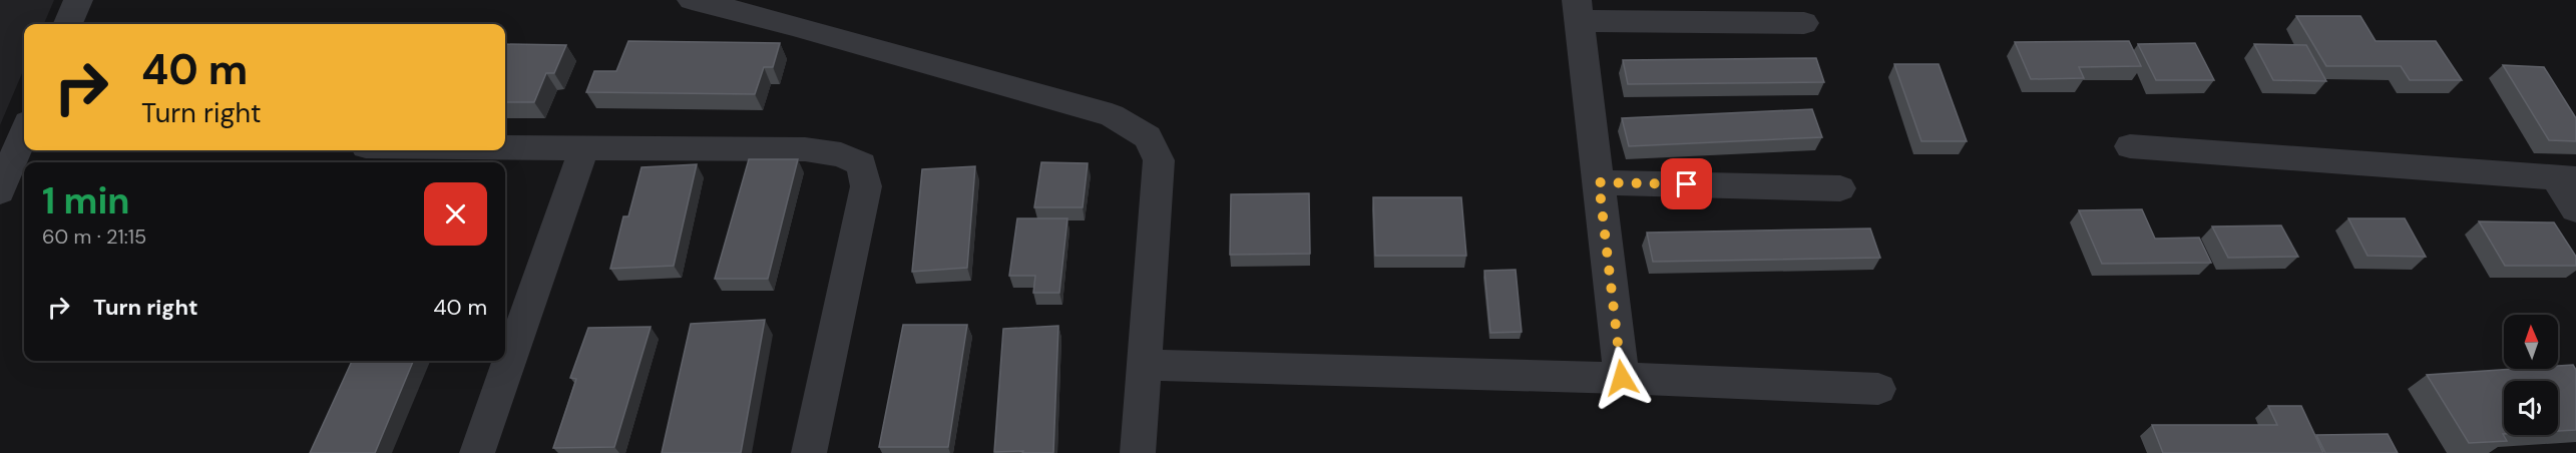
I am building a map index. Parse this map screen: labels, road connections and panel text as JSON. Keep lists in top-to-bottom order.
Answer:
{
  "north": "top",
  "page": {
    "turn": ["40 m", "Turn right"],
    "heading": ["1 min", "60 m · 21:15"],
    "list": [
      {
        "name": "Turn right",
        "value": "40 m"
      }
    ]
  }
}
